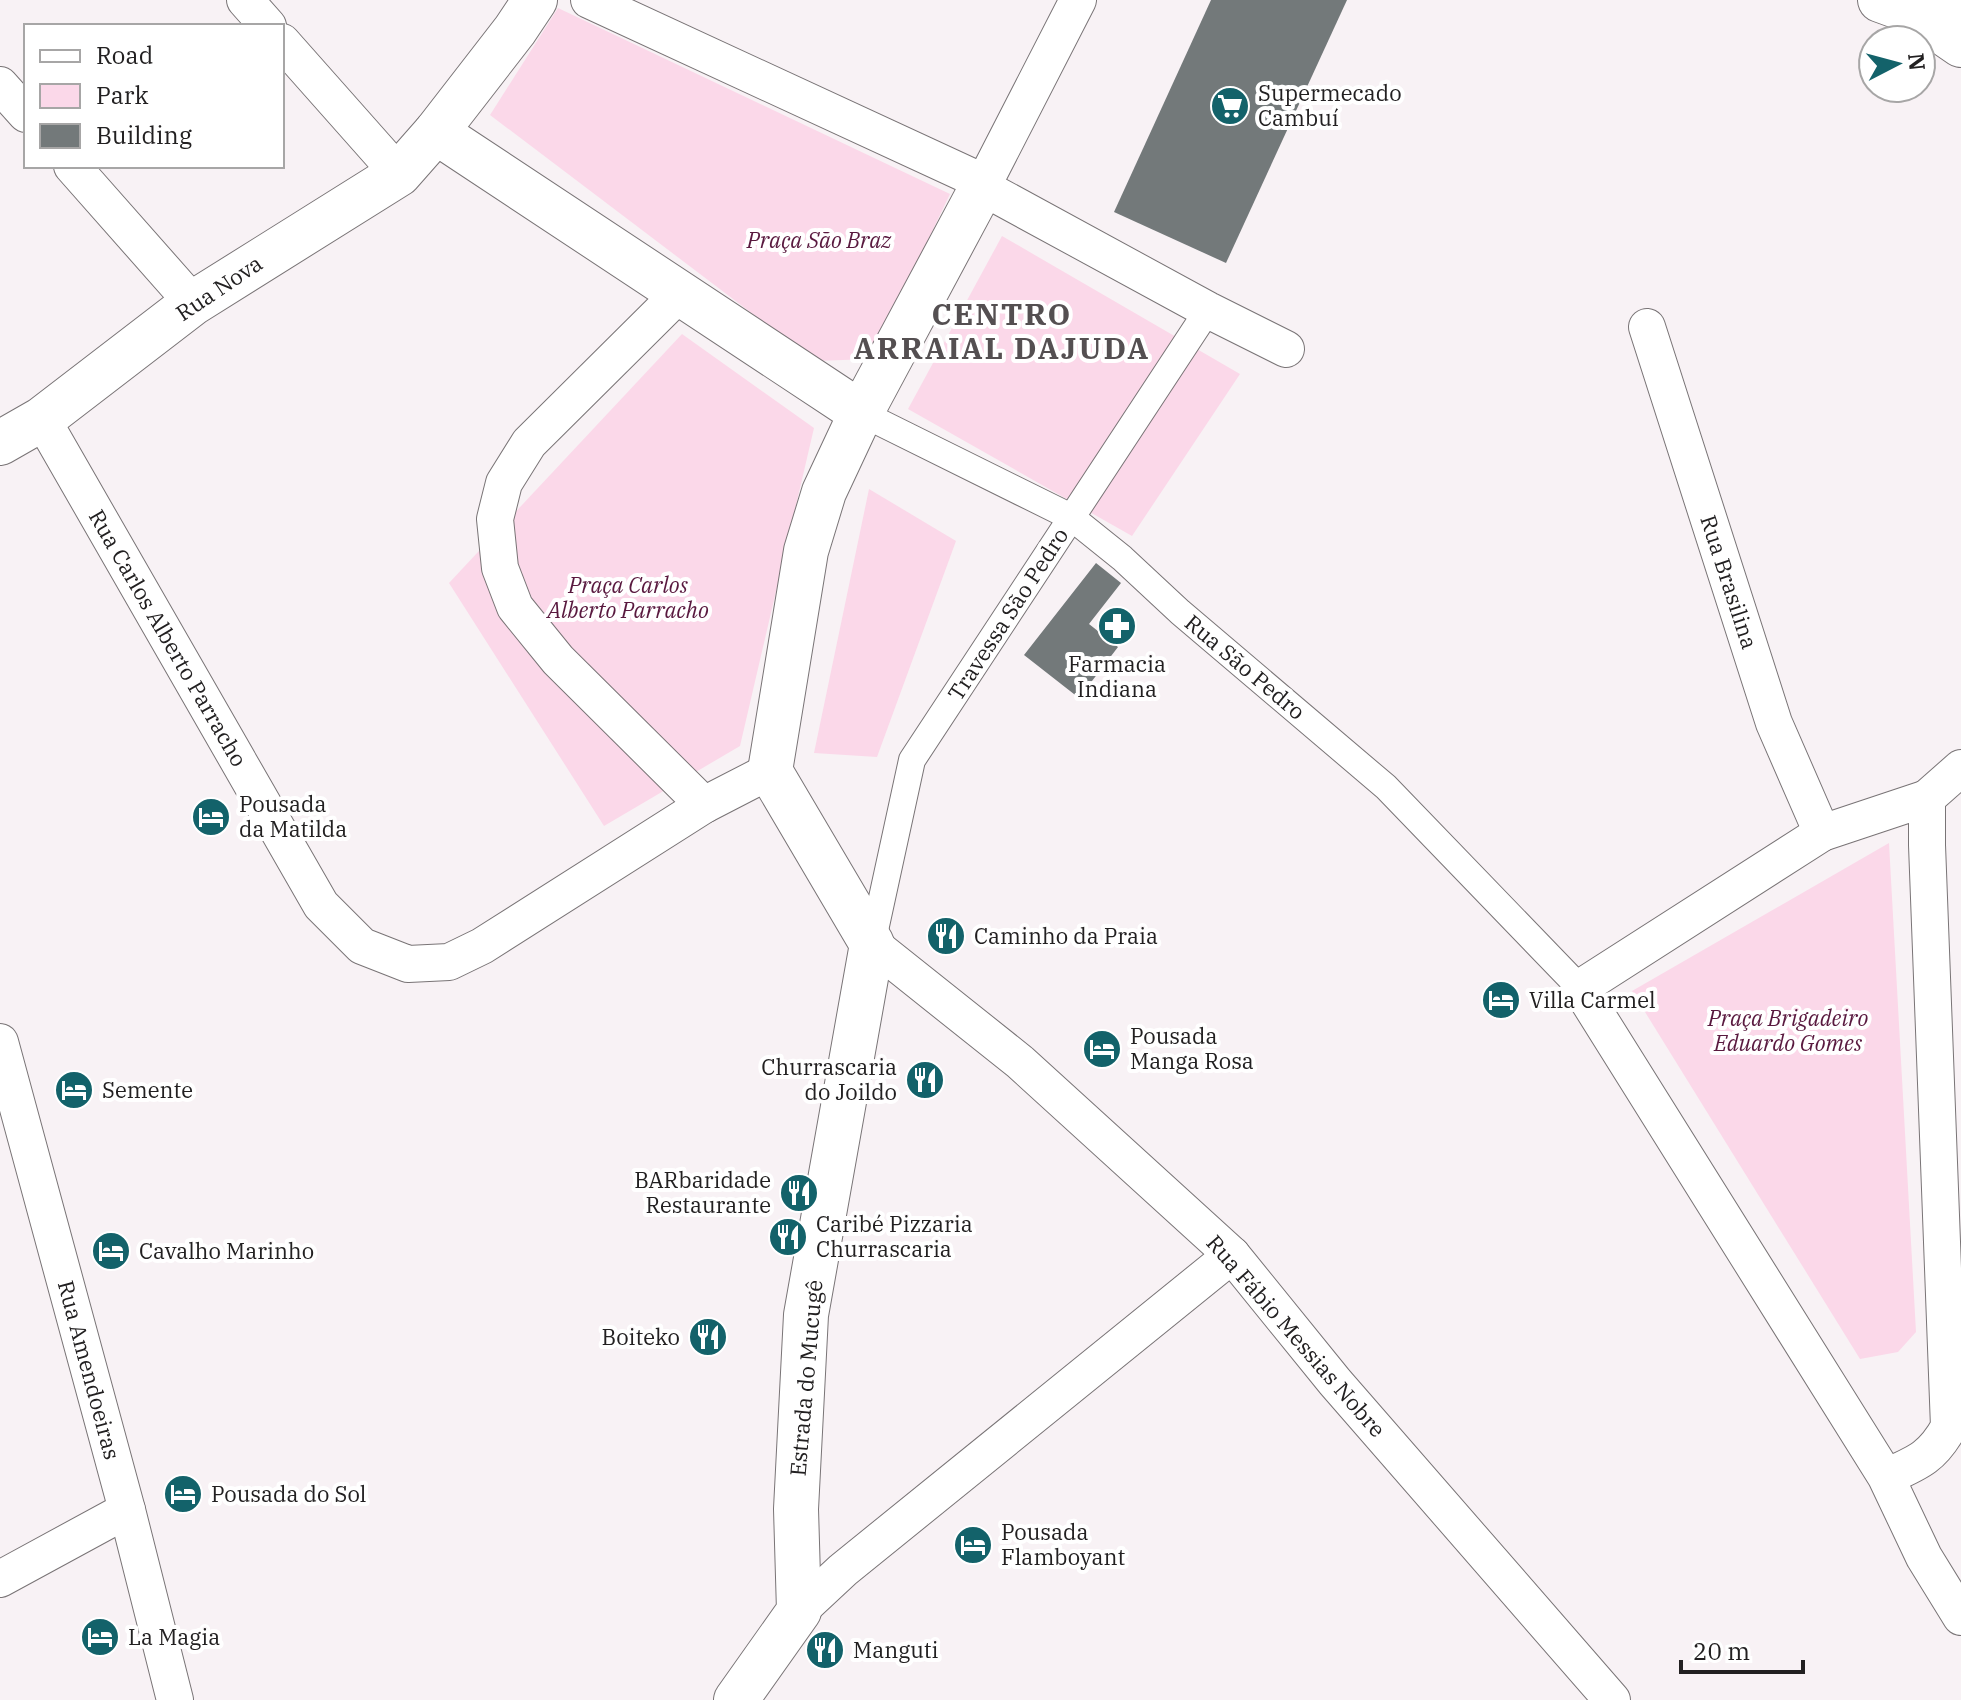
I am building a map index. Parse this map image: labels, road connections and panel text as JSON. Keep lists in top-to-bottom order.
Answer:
{
  "streets": {
    "street": [
      "Rua Nova",
      "Rua Brasilina",
      "Travessa São Pedro",
      "Rua Carlos Alberto Parracho",
      "Rua São Pedro",
      "Rua Fábio Messias Nobre",
      "Rua Amendoeiras",
      "Estrada do Mucugê"
    ]
  },
  "crossings": [
    ["Rua Nova", "Rua Carlos Alberto Parracho"],
    ["Travessa São Pedro", "Rua São Pedro"],
    ["Travessa São Pedro", "Rua Fábio Messias Nobre"],
    ["Travessa São Pedro", "Estrada do Mucugê"],
    ["Rua Fábio Messias Nobre", "Estrada do Mucugê"]
  ],
  "districts": ["CENTRO ARRAIAL DAJUDA"],
  "parks": ["Praça São Braz", "Praça Carlos Alberto Parracho", "Praça Brigadeiro Eduardo Gomes"],
  "places": {
    "supermarket": ["Supermecado Cambuí"],
    "pharmacy": ["Farmacia Indiana"],
    "hotel": [
      "Pousada da Matilda",
      "Villa Carmel",
      "Pousada Manga Rosa",
      "Semente",
      "Cavalho Marinho",
      "Pousada do Sol",
      "Pousada Flamboyant",
      "La Magia"
    ],
    "restaurant": [
      "Caminho da Praia",
      "Churrascaria do Joildo",
      "BARbaridade Restaurante",
      "Caribé Pizzaria Churrascaria",
      "Boiteko",
      "Manguti"
    ]
  },
  "legend": ["Road", "Park", "Building"],
  "scale_bar": "20 m",
  "north": "right"
}
